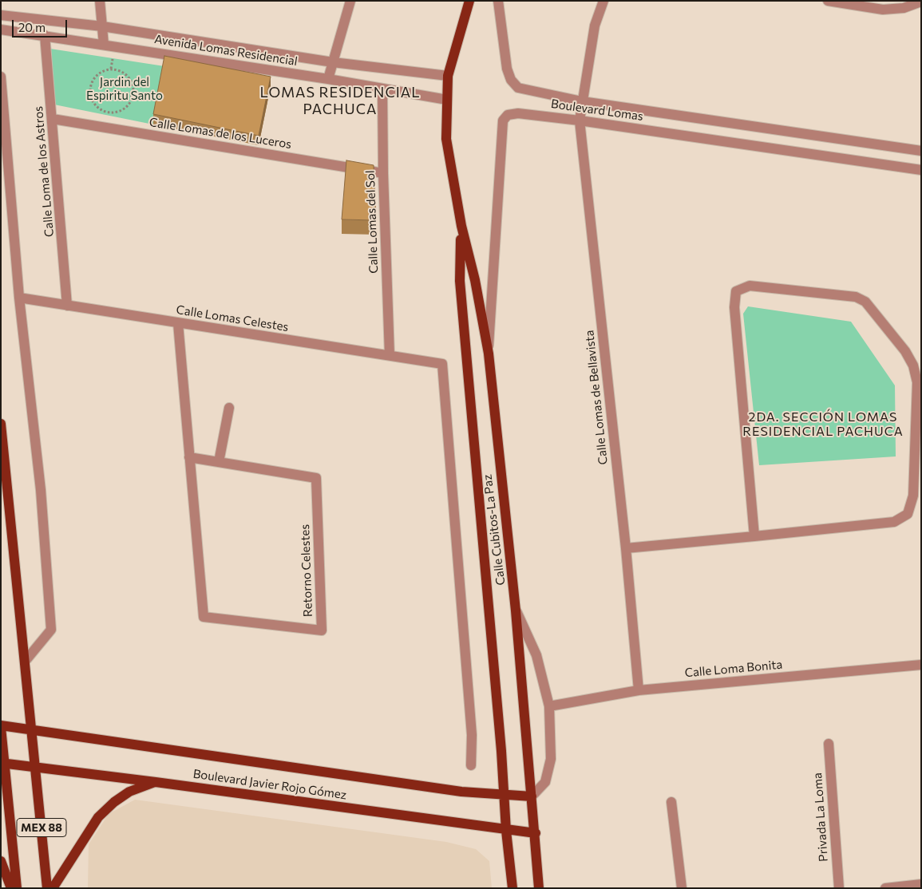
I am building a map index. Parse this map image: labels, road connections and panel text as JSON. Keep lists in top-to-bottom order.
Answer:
{
  "streets": {
    "main road": ["Calle Cubitos-La Paz", "Boulevard Javier Rojo Gómez", "MEX 88"],
    "street": [
      "Avenida Lomas Residencial",
      "Boulevard Lomas",
      "Calle Lomas de los Luceros",
      "Calle Loma de los Astros",
      "Calle Lomas del Sol",
      "Calle Lomas Celestes",
      "Calle Lomas de Bellavista",
      "Retorno Celestes",
      "Calle Loma Bonita",
      "Privada La Loma"
    ]
  },
  "crossings": [
    ["Avenida Lomas Residencial", "Calle Loma de los Astros"],
    ["Avenida Lomas Residencial", "Calle Lomas del Sol"],
    ["Avenida Lomas Residencial", "Calle Cubitos-La Paz"],
    ["Boulevard Lomas", "Calle Lomas de Bellavista"],
    ["Boulevard Lomas", "Calle Cubitos-La Paz"],
    ["Calle Lomas de los Luceros", "Calle Loma de los Astros"],
    ["Calle Lomas de los Luceros", "Calle Lomas del Sol"],
    ["Calle Loma de los Astros", "Calle Lomas Celestes"],
    ["Calle Lomas del Sol", "Calle Lomas Celestes"],
    ["Calle Lomas Celestes", "Retorno Celestes"],
    ["Calle Lomas de Bellavista", "Calle Loma Bonita"],
    ["Calle Cubitos-La Paz", "Boulevard Javier Rojo Gómez"],
    ["Boulevard Javier Rojo Gómez", "MEX 88"]
  ],
  "districts": ["LOMAS RESIDENCIAL PACHUCA", "2DA. SECCIÓN LOMAS RESIDENCIAL PACHUCA"],
  "parks": ["Jardin del Espiritu Santo"],
  "scale_bar": "20 m"
}
